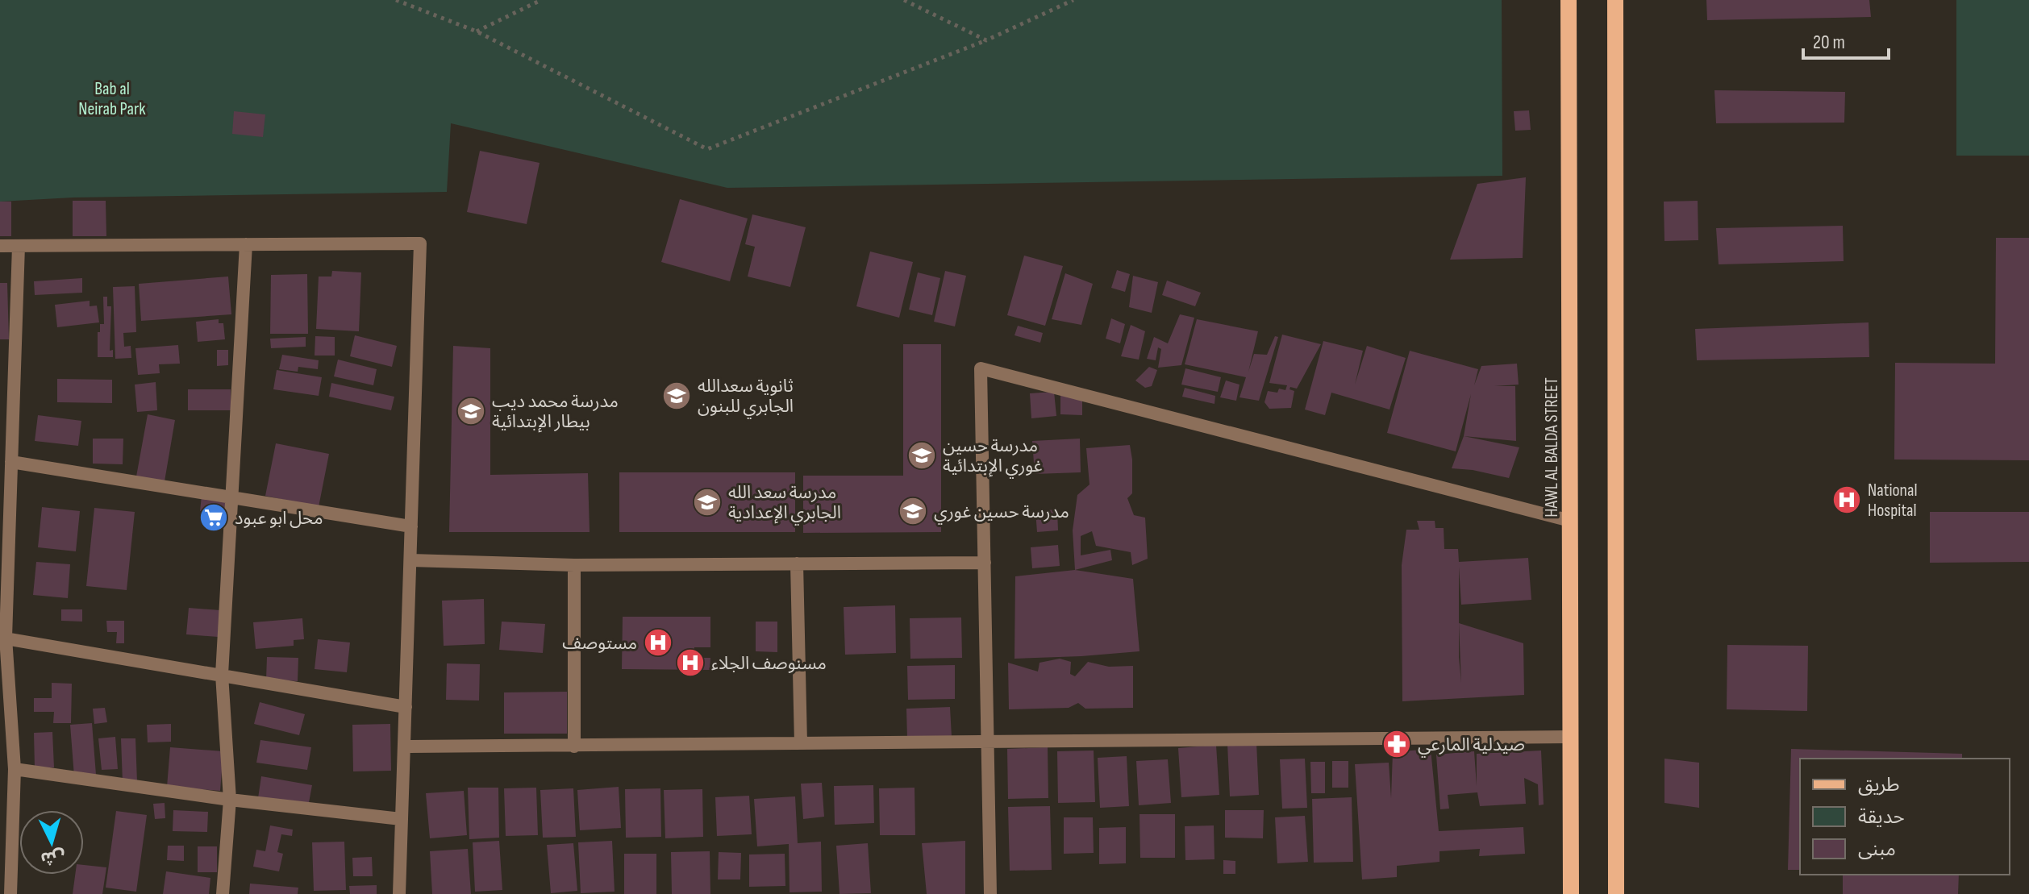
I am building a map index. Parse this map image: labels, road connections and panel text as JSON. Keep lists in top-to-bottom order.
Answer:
{
  "streets": {
    "main road": ["HAWL AL BALDA STREET"]
  },
  "parks": ["Bab al Neirab Park"],
  "places": {
    "school or university": [
      "ثانوية سعدالله الجابري للبنون",
      "مدرسة محمد ديب بيطار الإبتدائية",
      "مدرسة حسين غوري الإبتدائية",
      "مدرسة سعد الله الجابري الإعدادية",
      "مدرسة حسين غوري"
    ],
    "hospital": ["National Hospital", "مستوصف", "مسنوصف الجلاء"],
    "supermarket": ["محل ابو عبود"],
    "pharmacy": ["صيدلية المارعي"]
  },
  "legend": ["طريق", "حديقة", "مبنى"],
  "scale_bar": "20 m",
  "north": "bottom"
}
